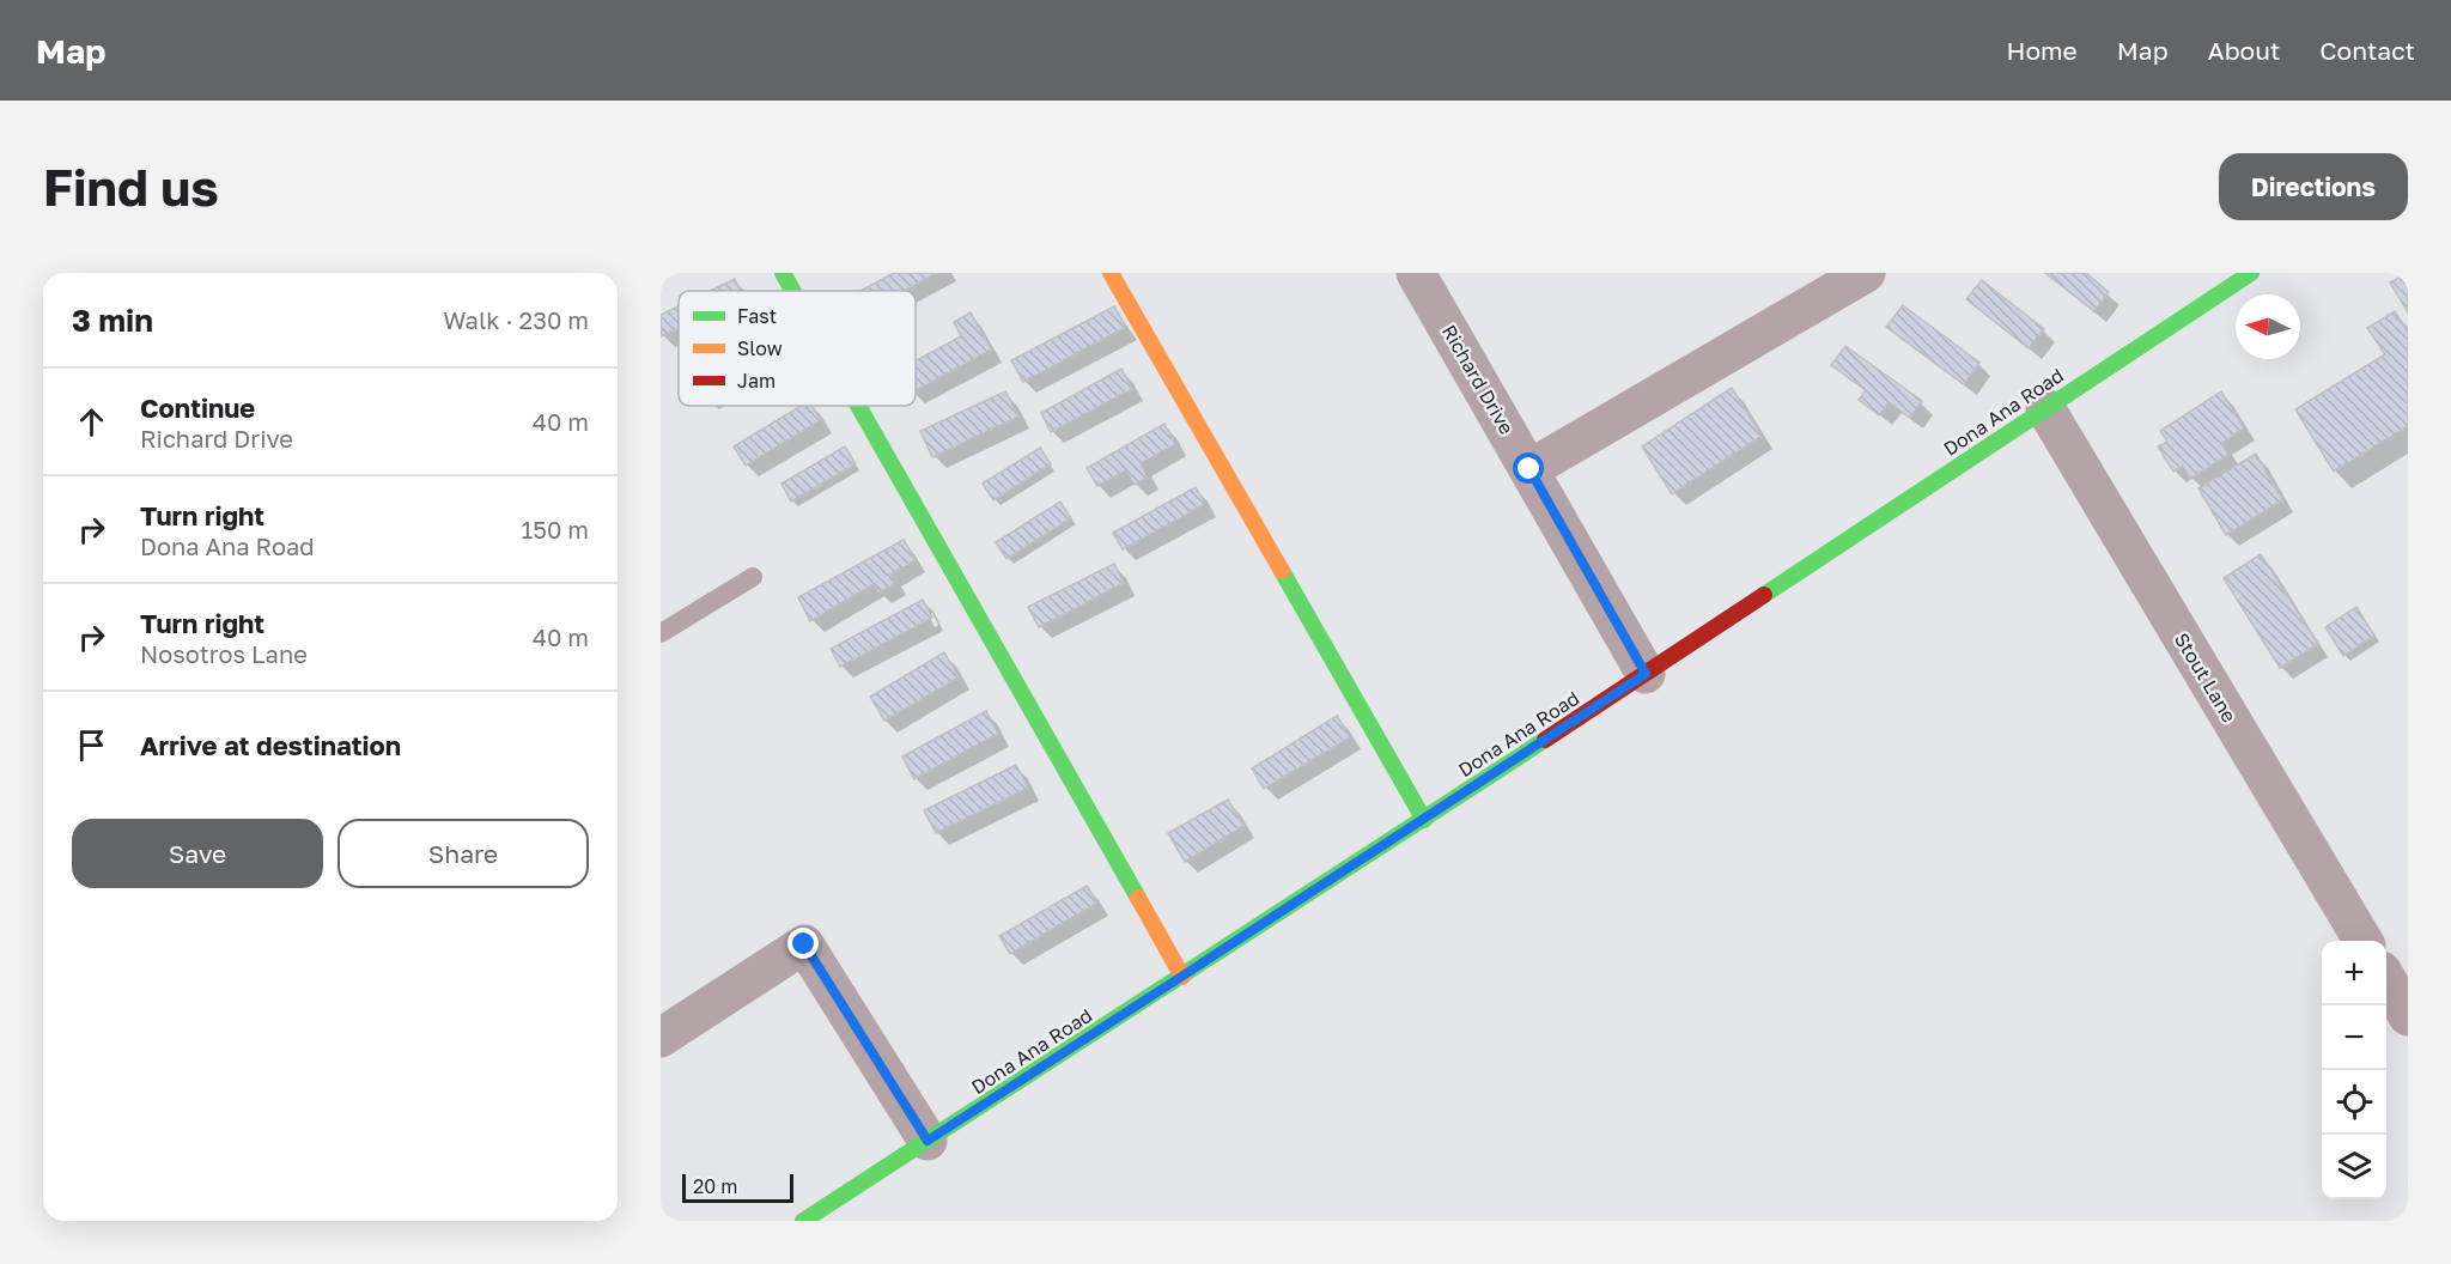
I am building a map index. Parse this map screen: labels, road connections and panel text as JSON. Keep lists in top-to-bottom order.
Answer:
{
  "streets": {
    "street": ["Richard Drive", "Dona Ana Road", "Stout Lane"]
  },
  "crossings": [
    ["Richard Drive", "Dona Ana Road"],
    ["Dona Ana Road", "Stout Lane"]
  ],
  "legend": ["Fast", "Slow", "Jam"],
  "scale_bar": "20 m",
  "north": "left",
  "page": {
    "header": "Map",
    "nav": [
      "Home",
      "Map",
      "About",
      "Contact"
    ],
    "buttons": [
      "Directions",
      ["Save", "Share"]
    ],
    "title": "Find us",
    "heading": ["3 min", "Walk · 230 m"],
    "list": [
      ["Continue", "Richard Drive", "40 m"],
      ["Turn right", "Dona Ana Road", "150 m"],
      ["Turn right", "Nosotros Lane", "40 m"],
      "Arrive at destination"
    ],
    "map_buttons": ["+", "−"],
    "scale": "20 m"
  }
}
